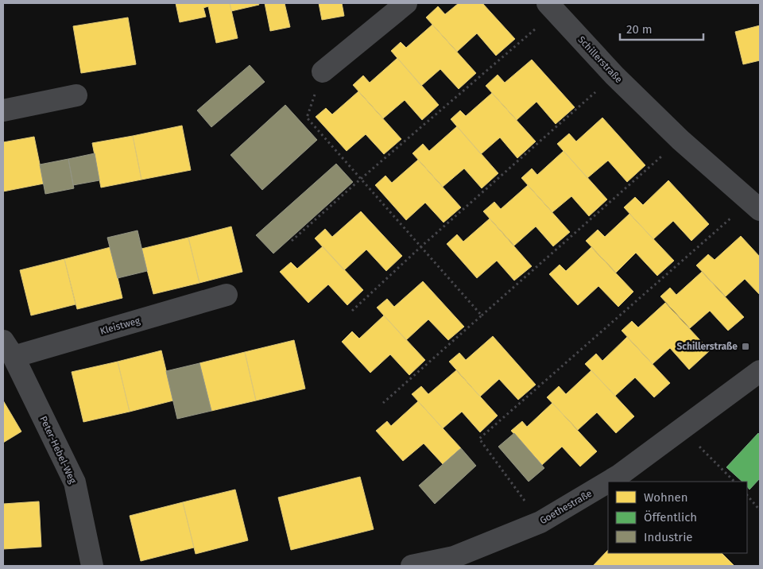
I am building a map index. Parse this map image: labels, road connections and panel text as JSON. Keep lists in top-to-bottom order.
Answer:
{
  "streets": {
    "street": [
      "Schillerstraße",
      "Kleistweg",
      "Peter-Hebel-Weg",
      "Goethestraße"
    ]
  },
  "crossings": [
    ["Kleistweg", "Peter-Hebel-Weg"]
  ],
  "places": {
    "transit": ["Schillerstraße"]
  },
  "legend": ["Wohnen", "Öffentlich", "Industrie"],
  "scale_bar": "20 m"
}
